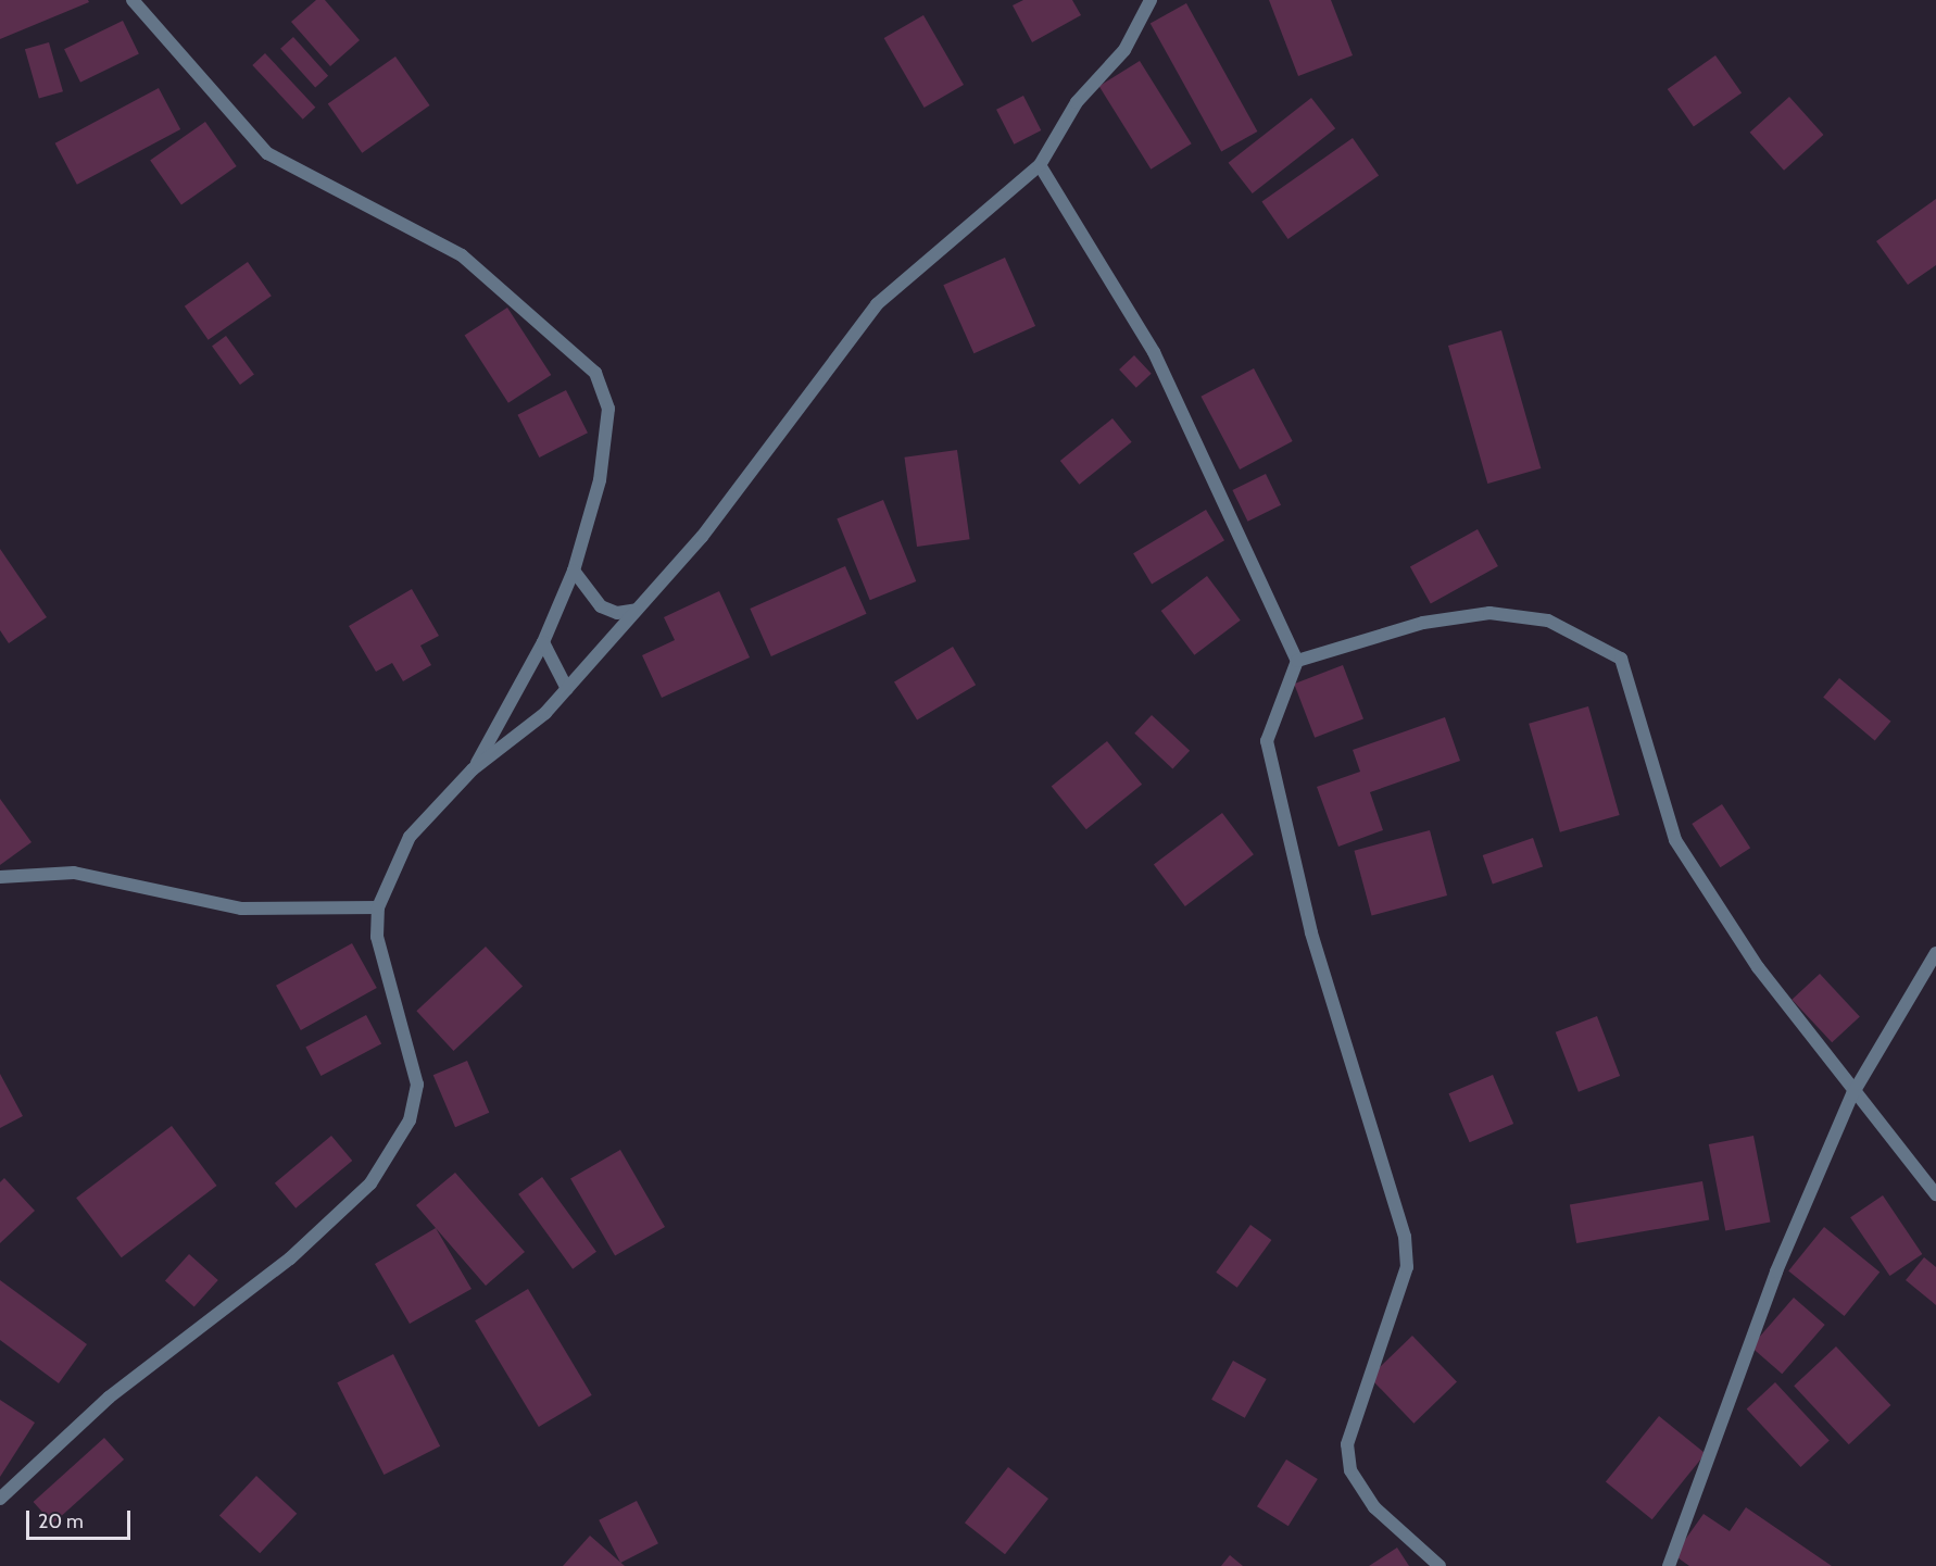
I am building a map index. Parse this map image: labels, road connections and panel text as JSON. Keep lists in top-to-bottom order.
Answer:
{
  "scale_bar": "20 m"
}
